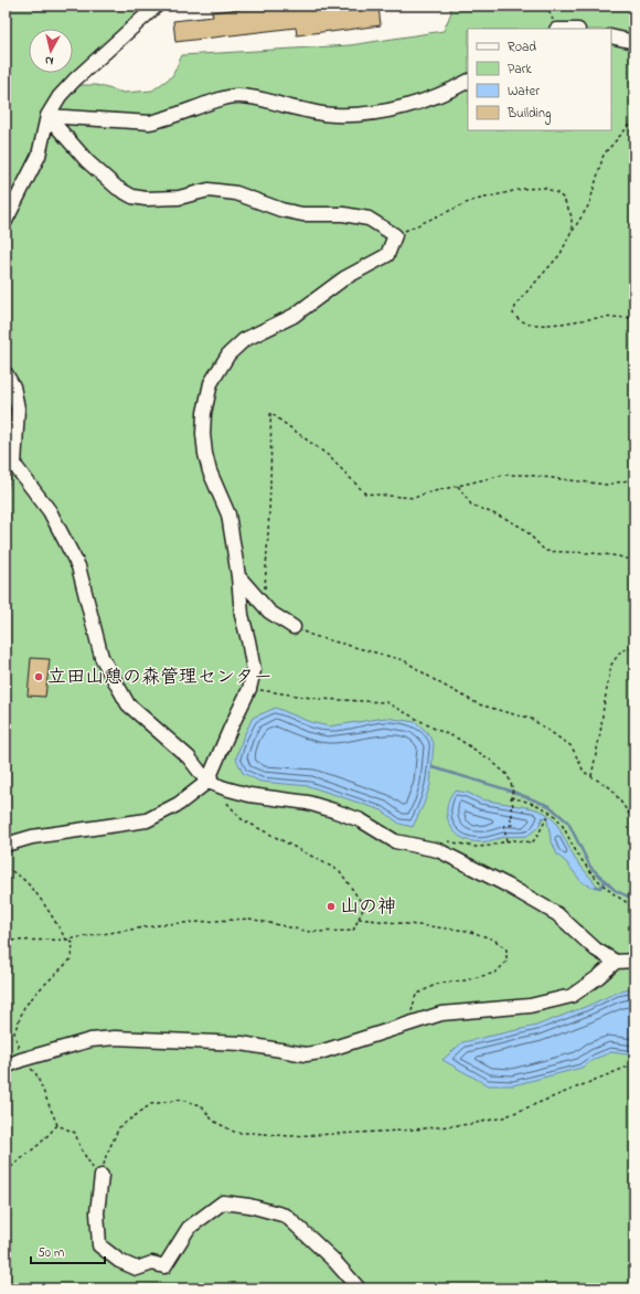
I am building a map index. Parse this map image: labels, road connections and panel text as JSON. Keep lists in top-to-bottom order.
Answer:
{
  "places": ["立田山憩の森管理センター", "山の神"],
  "legend": [
    "Road",
    "Park",
    "Water",
    "Building"
  ],
  "scale_bar": "50 m",
  "north": "bottom"
}
